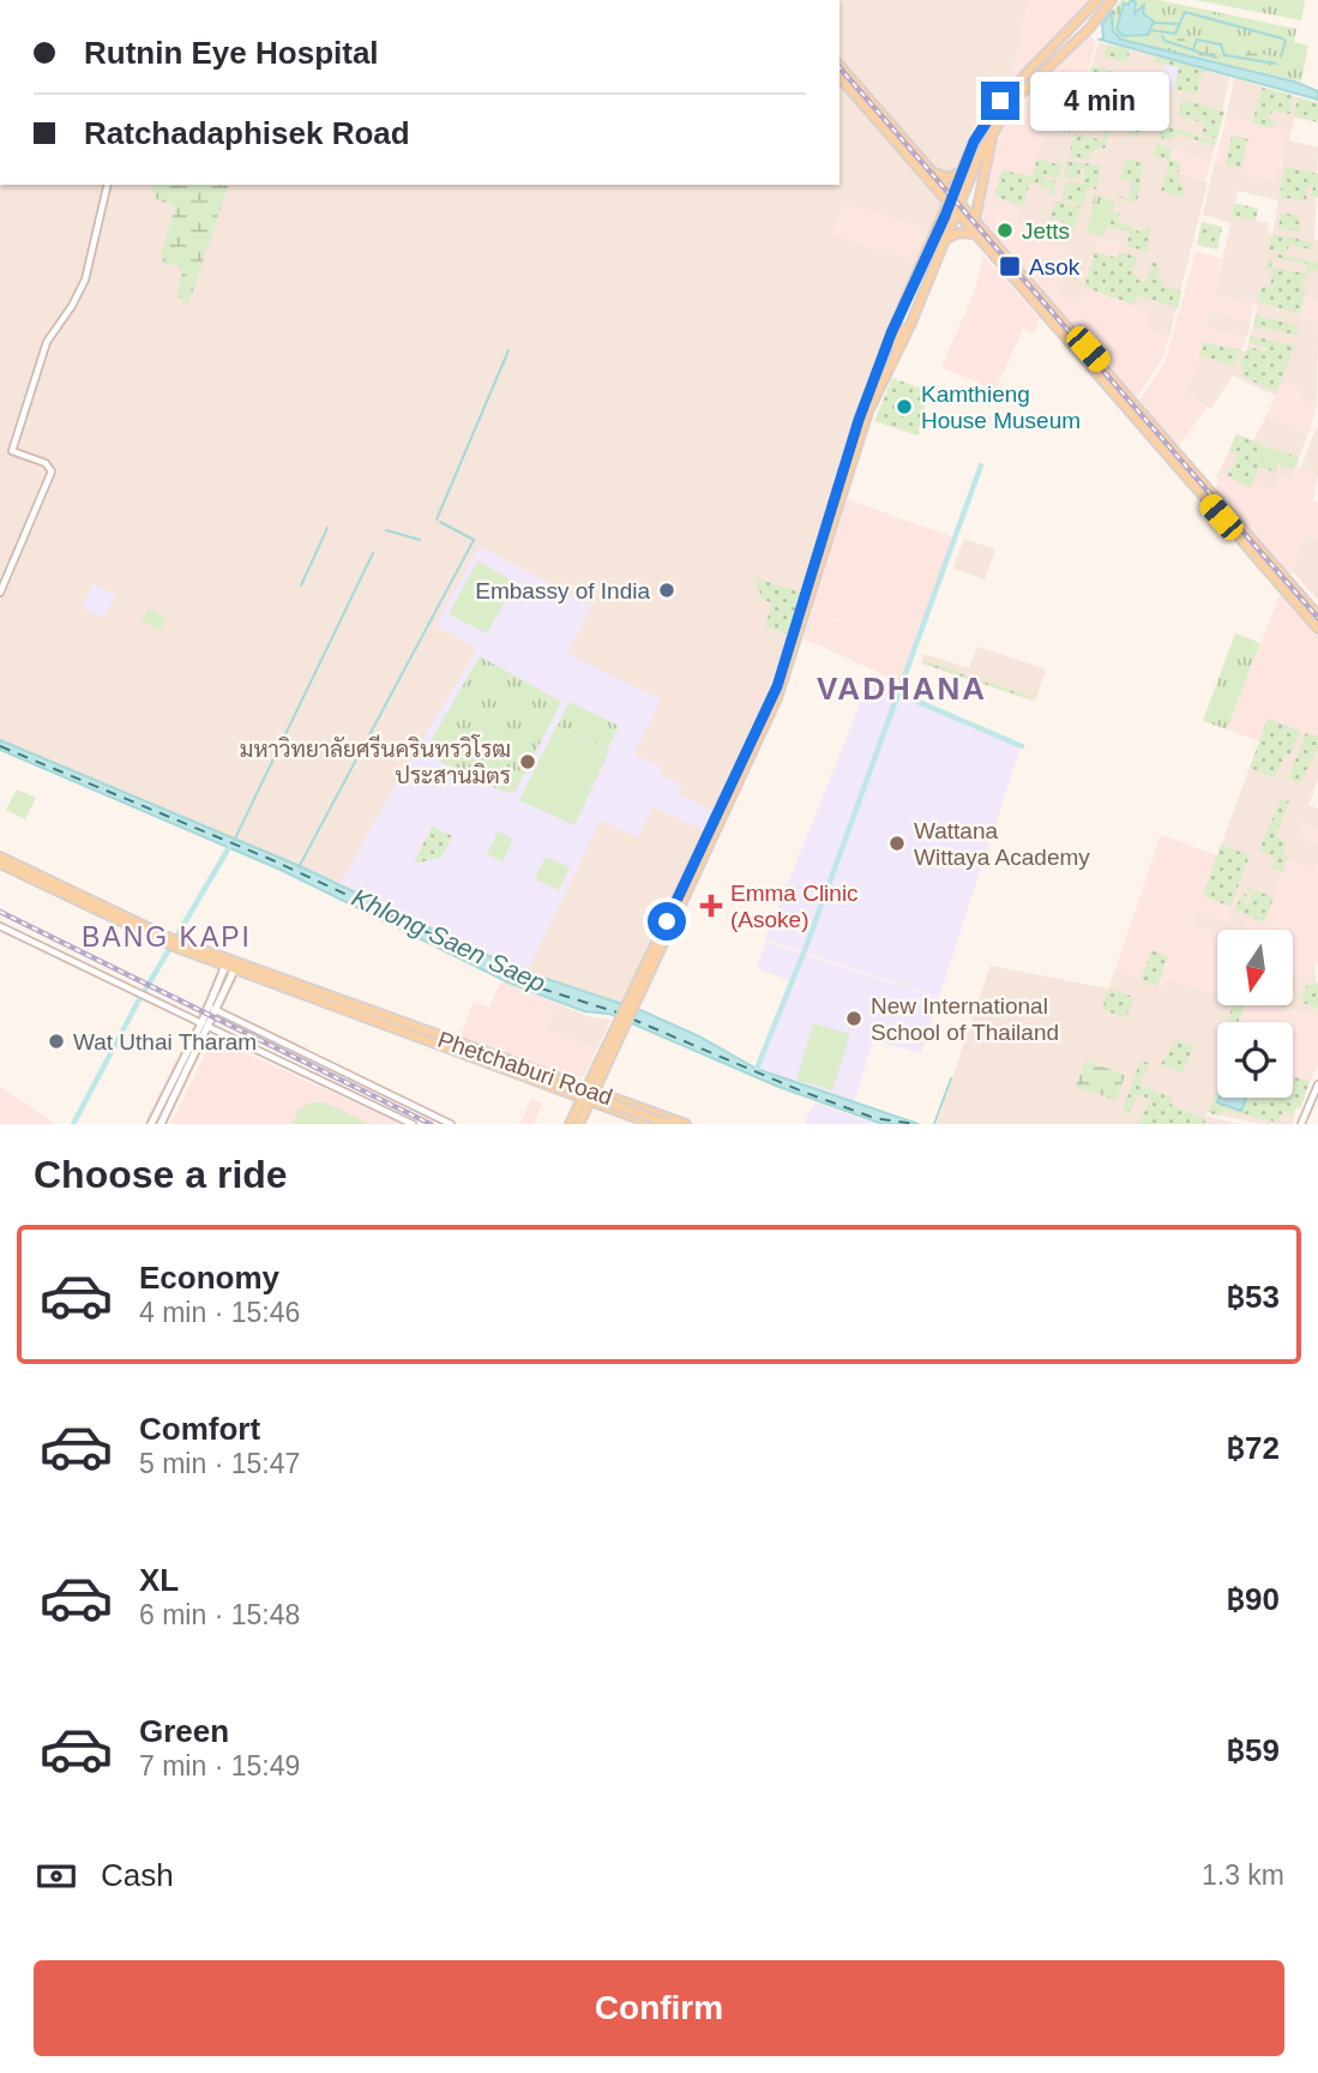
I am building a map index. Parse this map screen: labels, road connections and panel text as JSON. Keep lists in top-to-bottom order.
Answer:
{
  "streets": {
    "main road": ["Phetchaburi Road"]
  },
  "districts": ["VADHANA", "BANG KAPI"],
  "water": ["Khlong Saen Saep"],
  "places": {
    "other": [
      "Jetts",
      "Kamthieng House Museum",
      "Embassy of India",
      "มหาวิทยาลัยศรีนครินทรวิโรฒ ประสานมิตร",
      "Wattana Wittaya Academy",
      "New International School of Thailand",
      "Wat Uthai Tharam"
    ],
    "transit": ["Asok"],
    "health": ["Emma Clinic (Asoke)"]
  },
  "north": "bottom",
  "page": {
    "banner": ["Rutnin Eye Hospital", "Ratchadaphisek Road"],
    "bubble": "4 min",
    "heading": "Choose a ride",
    "list": [
      {
        "name": "Economy",
        "note": "4 min · 15:46",
        "value": "฿53"
      },
      {
        "name": "Comfort",
        "note": "5 min · 15:47",
        "value": "฿72"
      },
      {
        "name": "XL",
        "note": "6 min · 15:48",
        "value": "฿90"
      },
      {
        "name": "Green",
        "note": "7 min · 15:49",
        "value": "฿59"
      }
    ],
    "pay": ["Cash", "1.3 km"],
    "buttons": "Confirm"
  }
}
